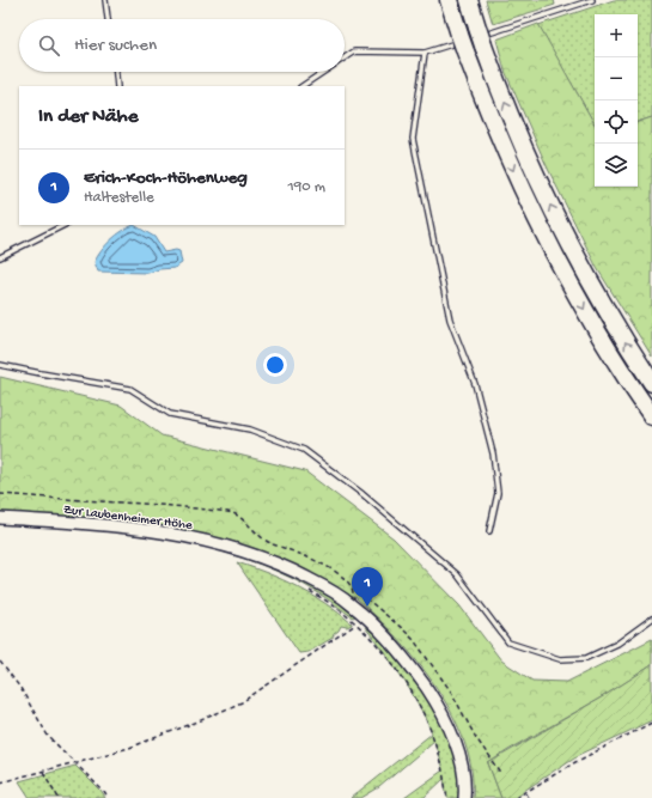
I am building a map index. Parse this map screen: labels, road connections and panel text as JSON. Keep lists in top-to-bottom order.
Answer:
{
  "streets": {
    "street": ["Zur Laubenheimer Höhe"]
  },
  "page": {
    "map_buttons": ["+", "−"],
    "search": "Hier suchen",
    "heading": "In der Nähe",
    "list": [
      {
        "mark": "1",
        "name": "Erich-Koch-Höhenweg",
        "note": "Haltestelle",
        "value": "190 m"
      }
    ],
    "pins": "1"
  }
}
